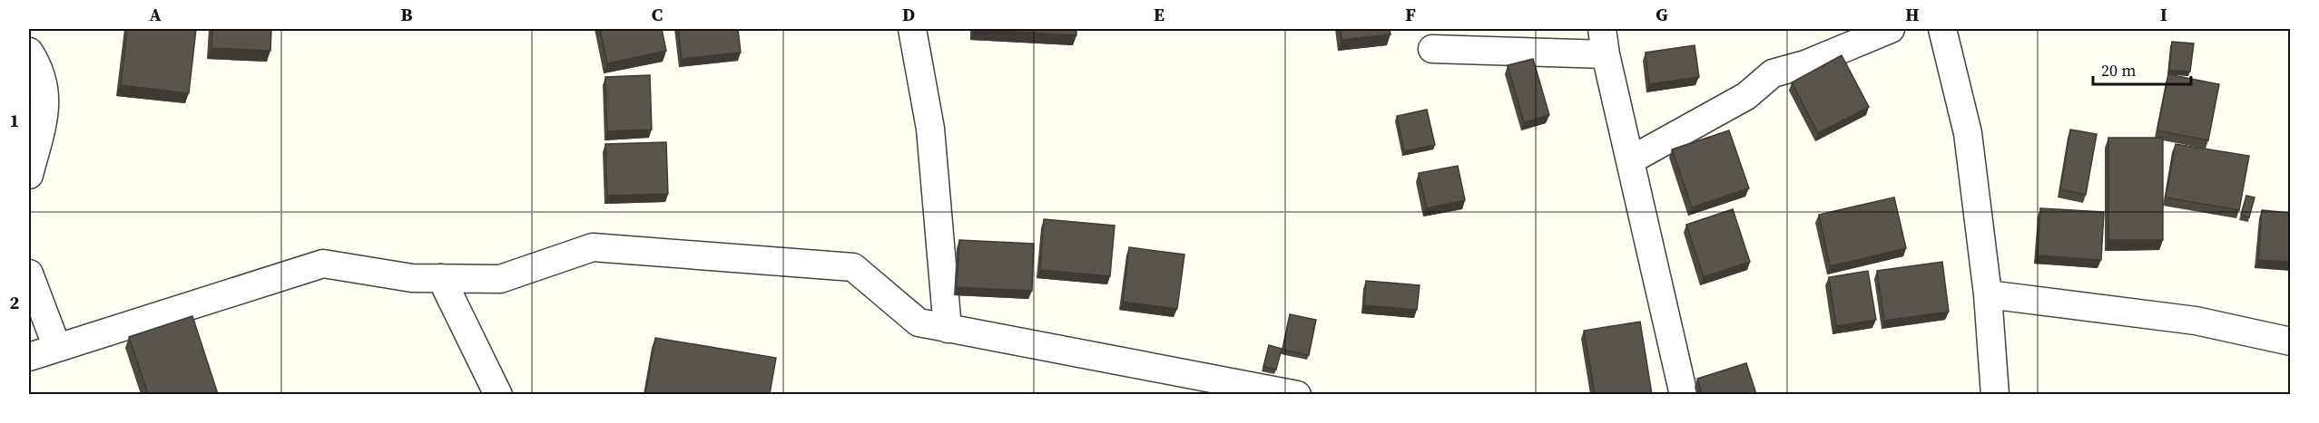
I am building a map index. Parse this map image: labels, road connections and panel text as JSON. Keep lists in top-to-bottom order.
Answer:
{
  "scale_bar": "20 m",
  "grid": {
    "columns": [
      "A",
      "B",
      "C",
      "D",
      "E",
      "F",
      "G",
      "H",
      "I"
    ],
    "rows": ["1", "2"]
  }
}
